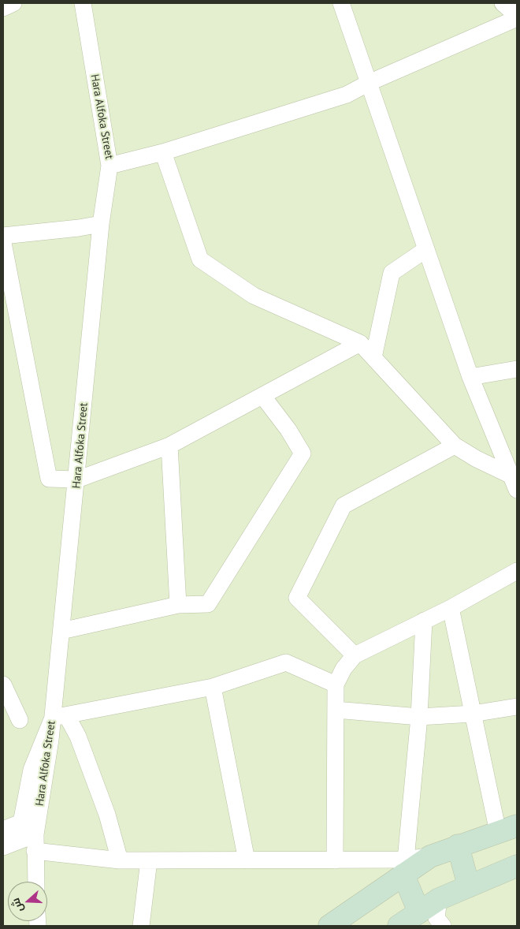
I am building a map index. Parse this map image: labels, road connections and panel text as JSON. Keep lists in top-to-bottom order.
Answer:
{
  "streets": {
    "street": ["Hara Alfoka Street"]
  },
  "north": "left"
}
